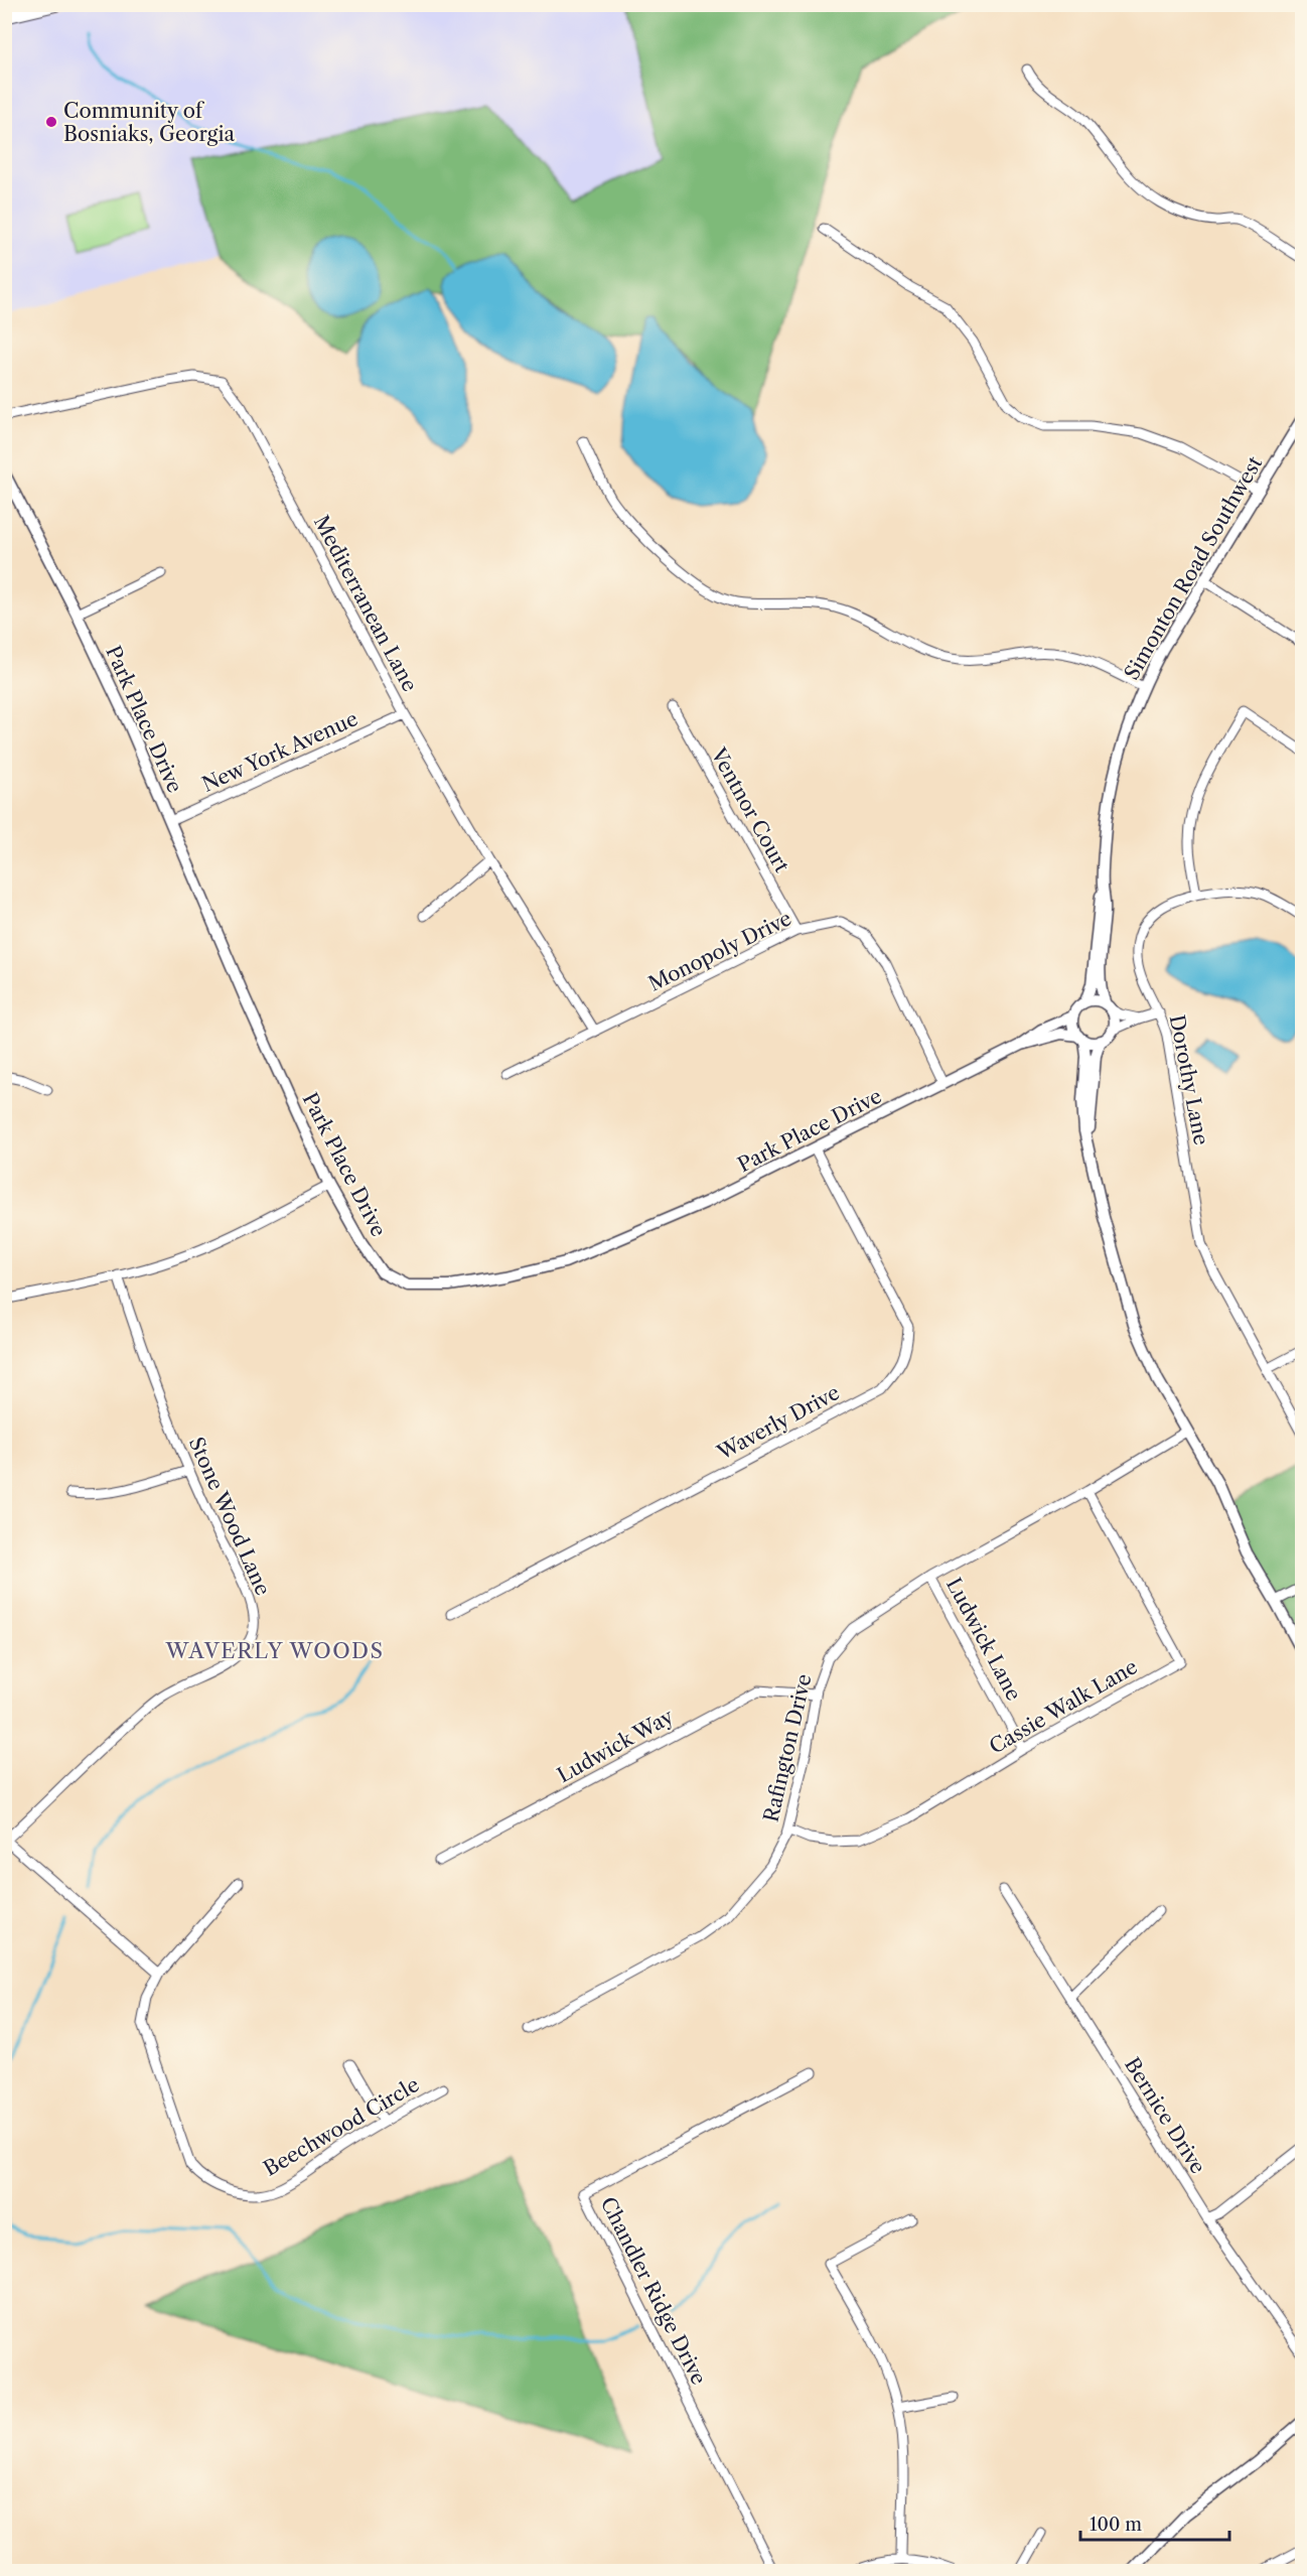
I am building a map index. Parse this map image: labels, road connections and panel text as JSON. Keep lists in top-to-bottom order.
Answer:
{
  "streets": {
    "street": [
      "Simonton Road Southwest",
      "Mediterranean Lane",
      "Park Place Drive",
      "New York Avenue",
      "Ventnor Court",
      "Monopoly Drive",
      "Dorothy Lane",
      "Waverly Drive",
      "Stone Wood Lane",
      "Ludwick Lane",
      "Cassie Walk Lane",
      "Ludwick Way",
      "Rafington Drive",
      "Bernice Drive",
      "Beechwood Circle",
      "Chandler Ridge Drive"
    ]
  },
  "crossings": [
    ["Simonton Road Southwest", "Park Place Drive"],
    ["Mediterranean Lane", "New York Avenue"],
    ["Mediterranean Lane", "Monopoly Drive"],
    ["Park Place Drive", "New York Avenue"],
    ["Park Place Drive", "Monopoly Drive"],
    ["Park Place Drive", "Waverly Drive"],
    ["Ventnor Court", "Monopoly Drive"],
    ["Ludwick Lane", "Cassie Walk Lane"],
    ["Ludwick Lane", "Rafington Drive"],
    ["Cassie Walk Lane", "Rafington Drive"],
    ["Ludwick Way", "Rafington Drive"]
  ],
  "districts": ["WAVERLY WOODS"],
  "places": ["Community of Bosniaks, Georgia"],
  "scale_bar": "100 m"
}
